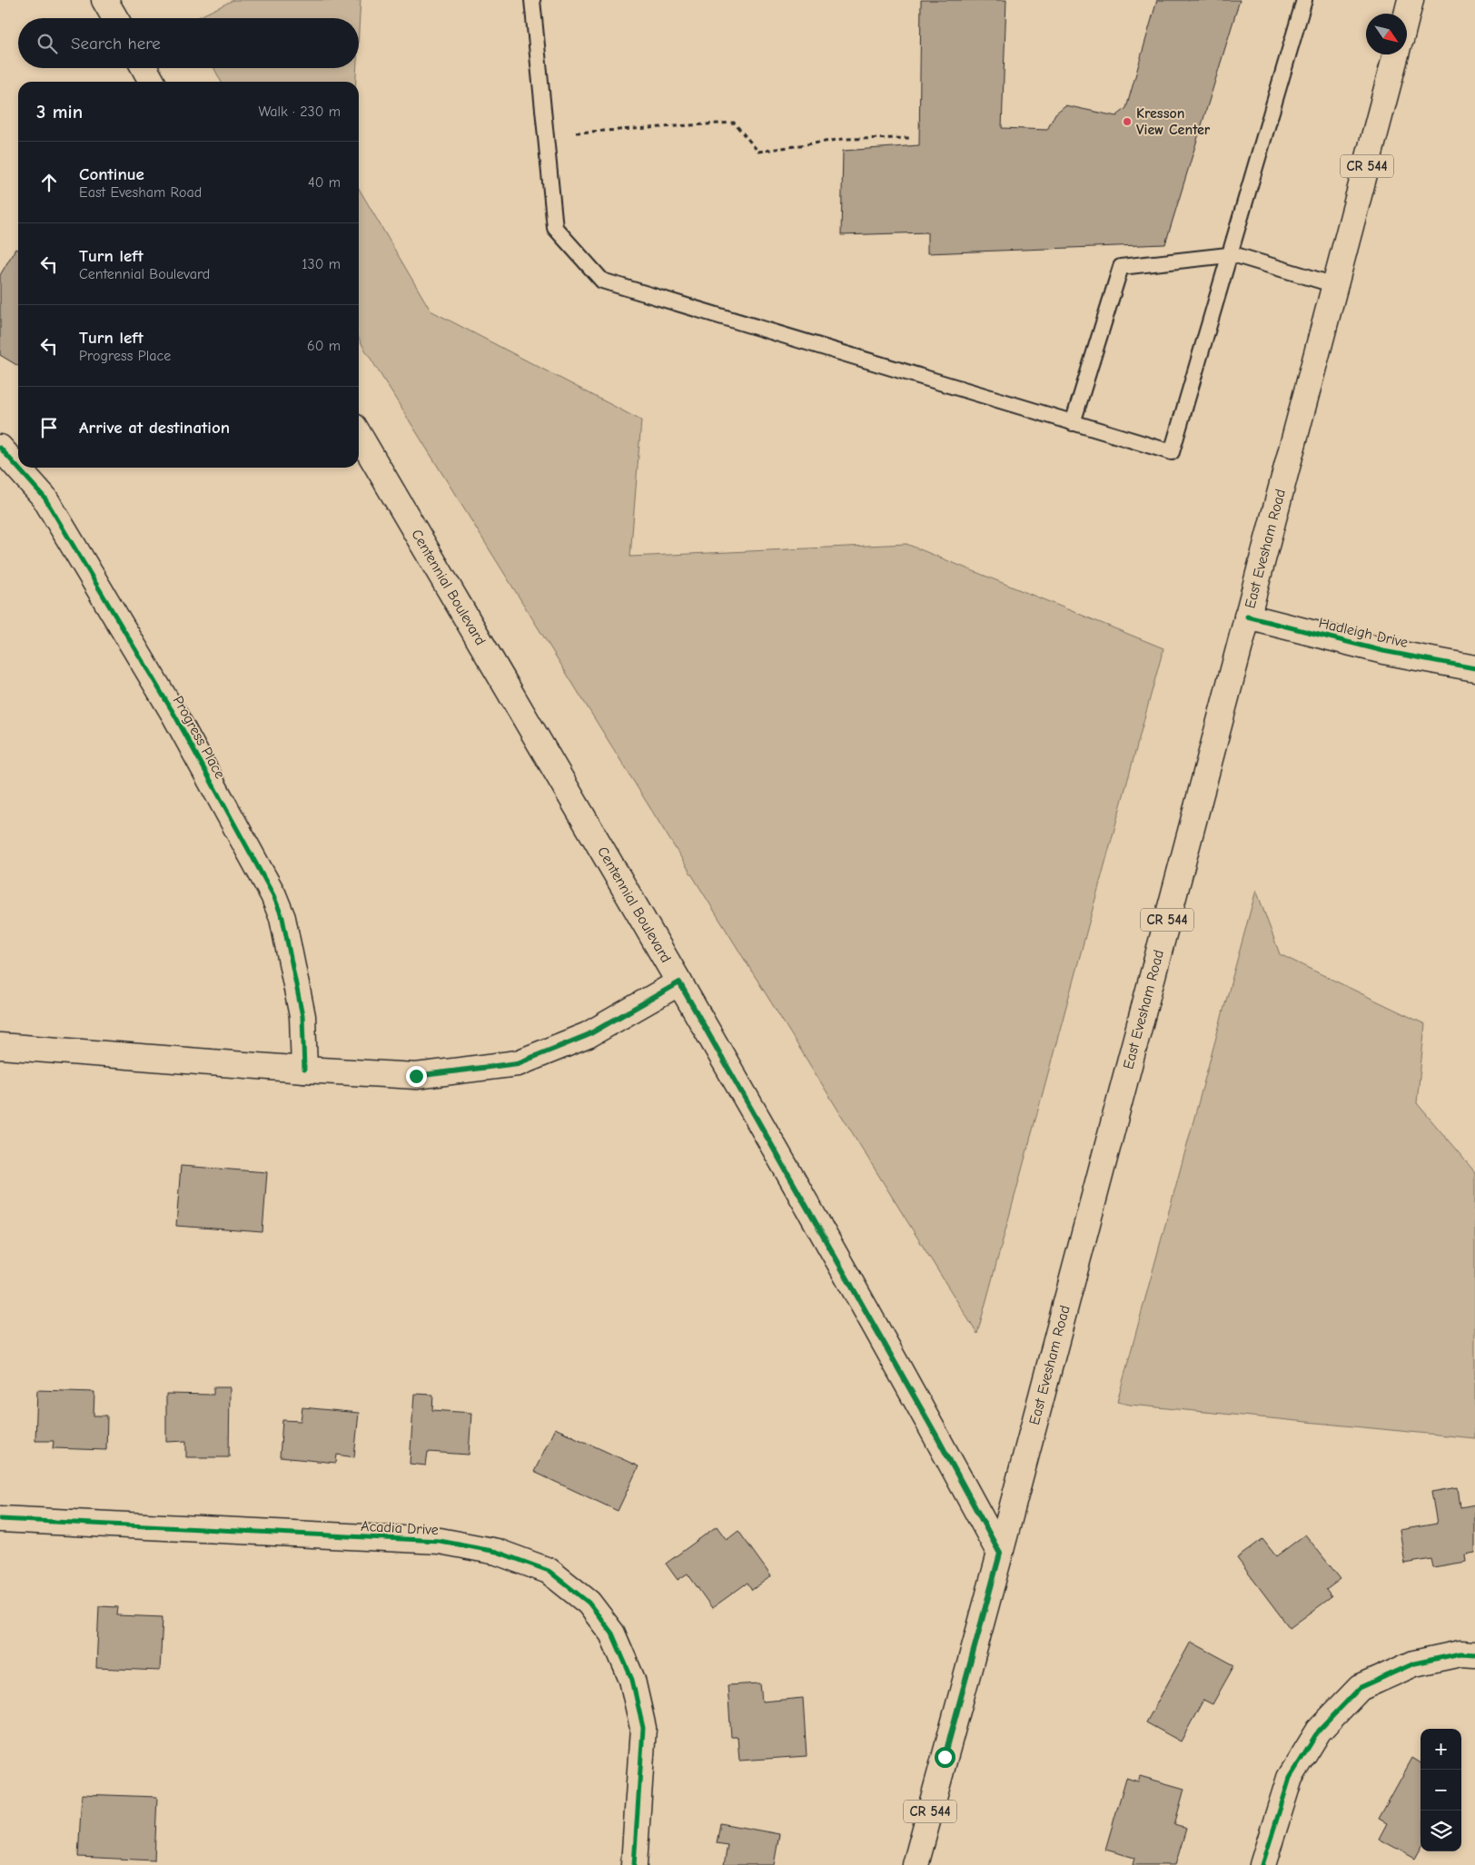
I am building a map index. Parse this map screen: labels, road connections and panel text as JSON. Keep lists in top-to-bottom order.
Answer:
{
  "streets": {
    "main road": [
      "CR 544",
      "East Evesham Road",
      "Centennial Boulevard",
      "Hadleigh Drive",
      "Progress Place",
      "Acadia Drive"
    ]
  },
  "crossings": [
    ["East Evesham Road", "Centennial Boulevard"],
    ["East Evesham Road", "Hadleigh Drive"]
  ],
  "places": ["Kresson View Center"],
  "north": "bottom right",
  "page": {
    "search": "Search here",
    "heading": ["3 min", "Walk · 230 m"],
    "list": [
      ["Continue", "East Evesham Road", "40 m"],
      ["Turn left", "Centennial Boulevard", "130 m"],
      ["Turn left", "Progress Place", "60 m"],
      "Arrive at destination"
    ],
    "map_buttons": ["+", "−"]
  }
}
